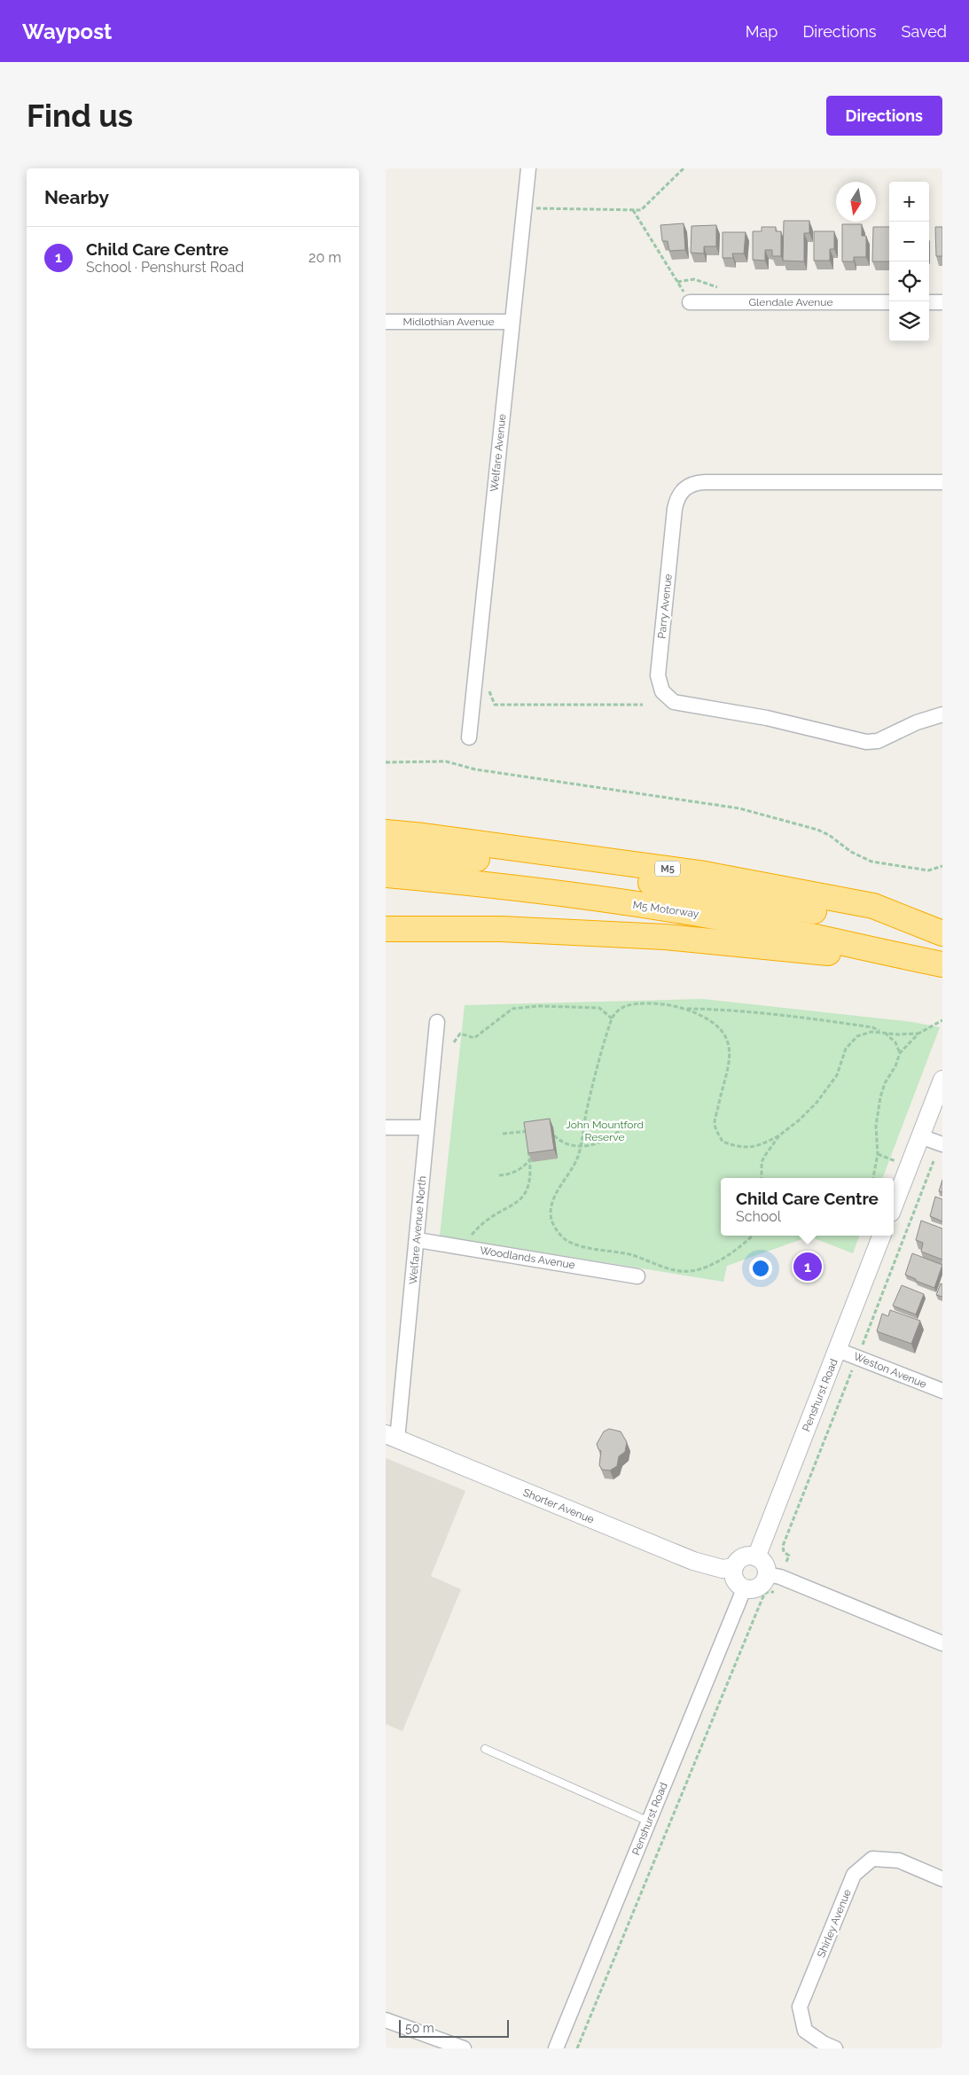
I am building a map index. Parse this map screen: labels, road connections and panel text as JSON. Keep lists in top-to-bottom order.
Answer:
{
  "streets": {
    "highway": ["M5", "M5 Motorway"],
    "street": [
      "Glendale Avenue",
      "Midlothian Avenue",
      "Welfare Avenue",
      "Parry Avenue",
      "Welfare Avenue North",
      "Woodlands Avenue",
      "Weston Avenue",
      "Penshurst Road",
      "Shorter Avenue",
      "Shirley Avenue"
    ]
  },
  "crossings": [
    ["Midlothian Avenue", "Welfare Avenue"],
    ["M5", "M5 Motorway"],
    ["Welfare Avenue North", "Woodlands Avenue"],
    ["Welfare Avenue North", "Shorter Avenue"],
    ["Weston Avenue", "Penshurst Road"],
    ["Penshurst Road", "Shorter Avenue"]
  ],
  "parks": ["John Mountford Reserve"],
  "scale_bar": "50 m",
  "north": "bottom",
  "page": {
    "header": "Waypost",
    "nav": ["Map", "Directions", "Saved"],
    "buttons": "Directions",
    "title": "Find us",
    "heading": "Nearby",
    "map_buttons": ["+", "−"],
    "list": [
      {
        "mark": "1",
        "name": "Child Care Centre",
        "note": "School · Penshurst Road",
        "value": "20 m"
      }
    ],
    "popup": ["Child Care Centre", "School"],
    "pins": "1",
    "scale": "50 m"
  }
}
